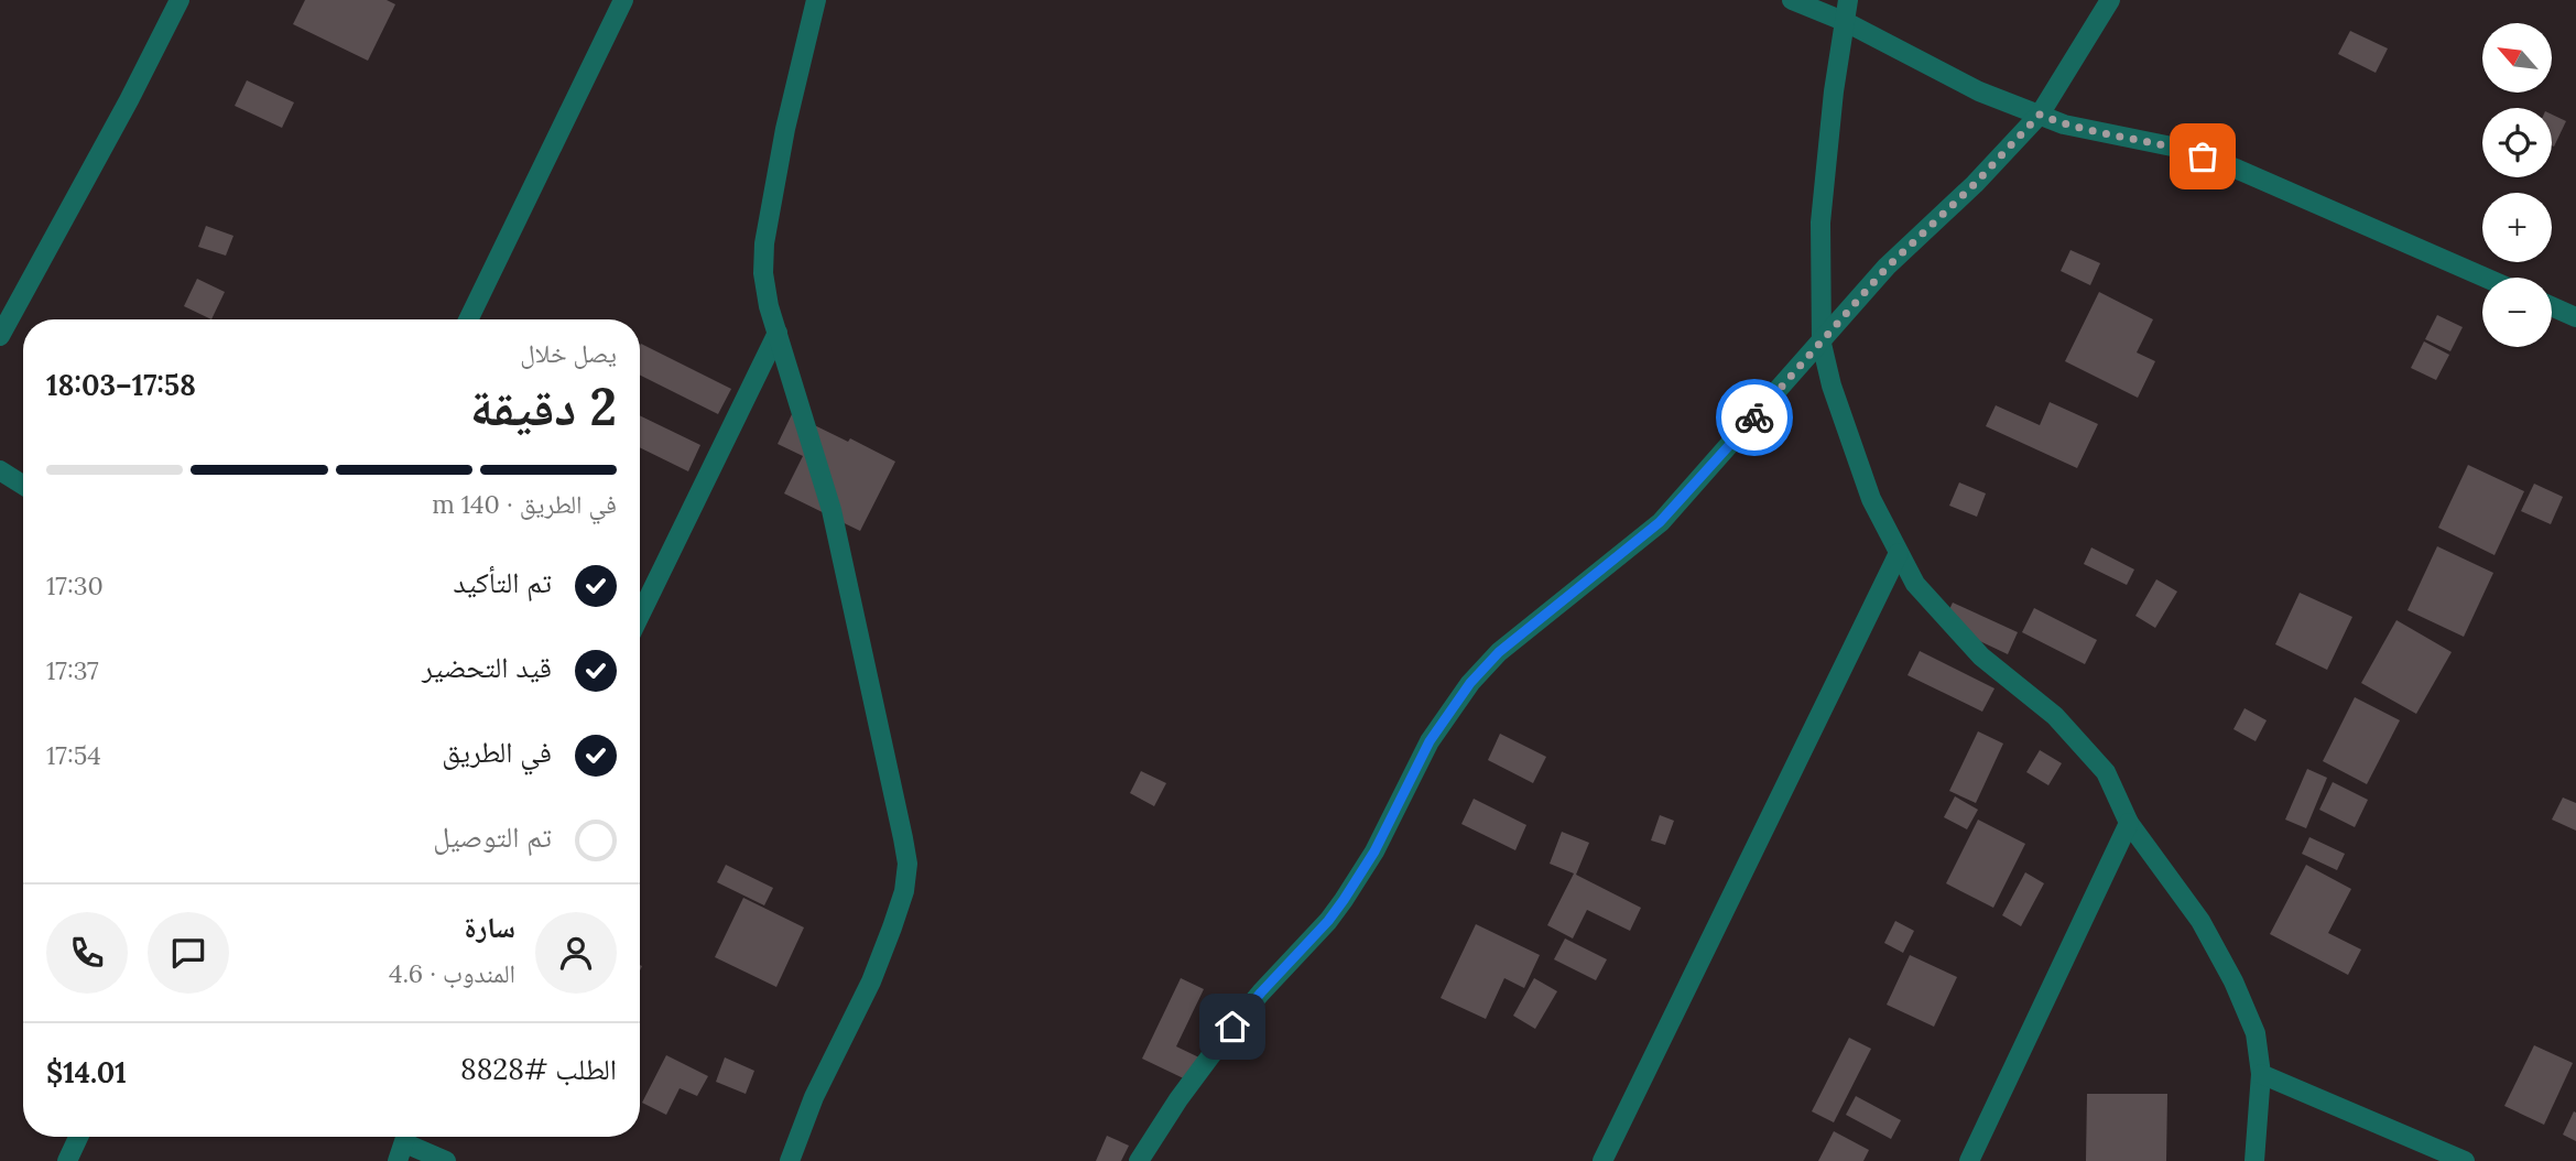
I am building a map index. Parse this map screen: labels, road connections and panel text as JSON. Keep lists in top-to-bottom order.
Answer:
{
  "north": "top left",
  "page": {
    "map_buttons": ["+", "−"],
    "heading": ["2 دقيقة", "يصل خلال", "17:58–18:03"],
    "panel": [
      "سارة",
      "المندوب · 4.6",
      "الطلب #8828",
      "$14.01"
    ],
    "bar": "في الطريق · 140 m",
    "list": [
      ["تم التأكيد", "17:30"],
      ["قيد التحضير", "17:37"],
      ["في الطريق", "17:54"],
      "تم التوصيل"
    ]
  }
}
